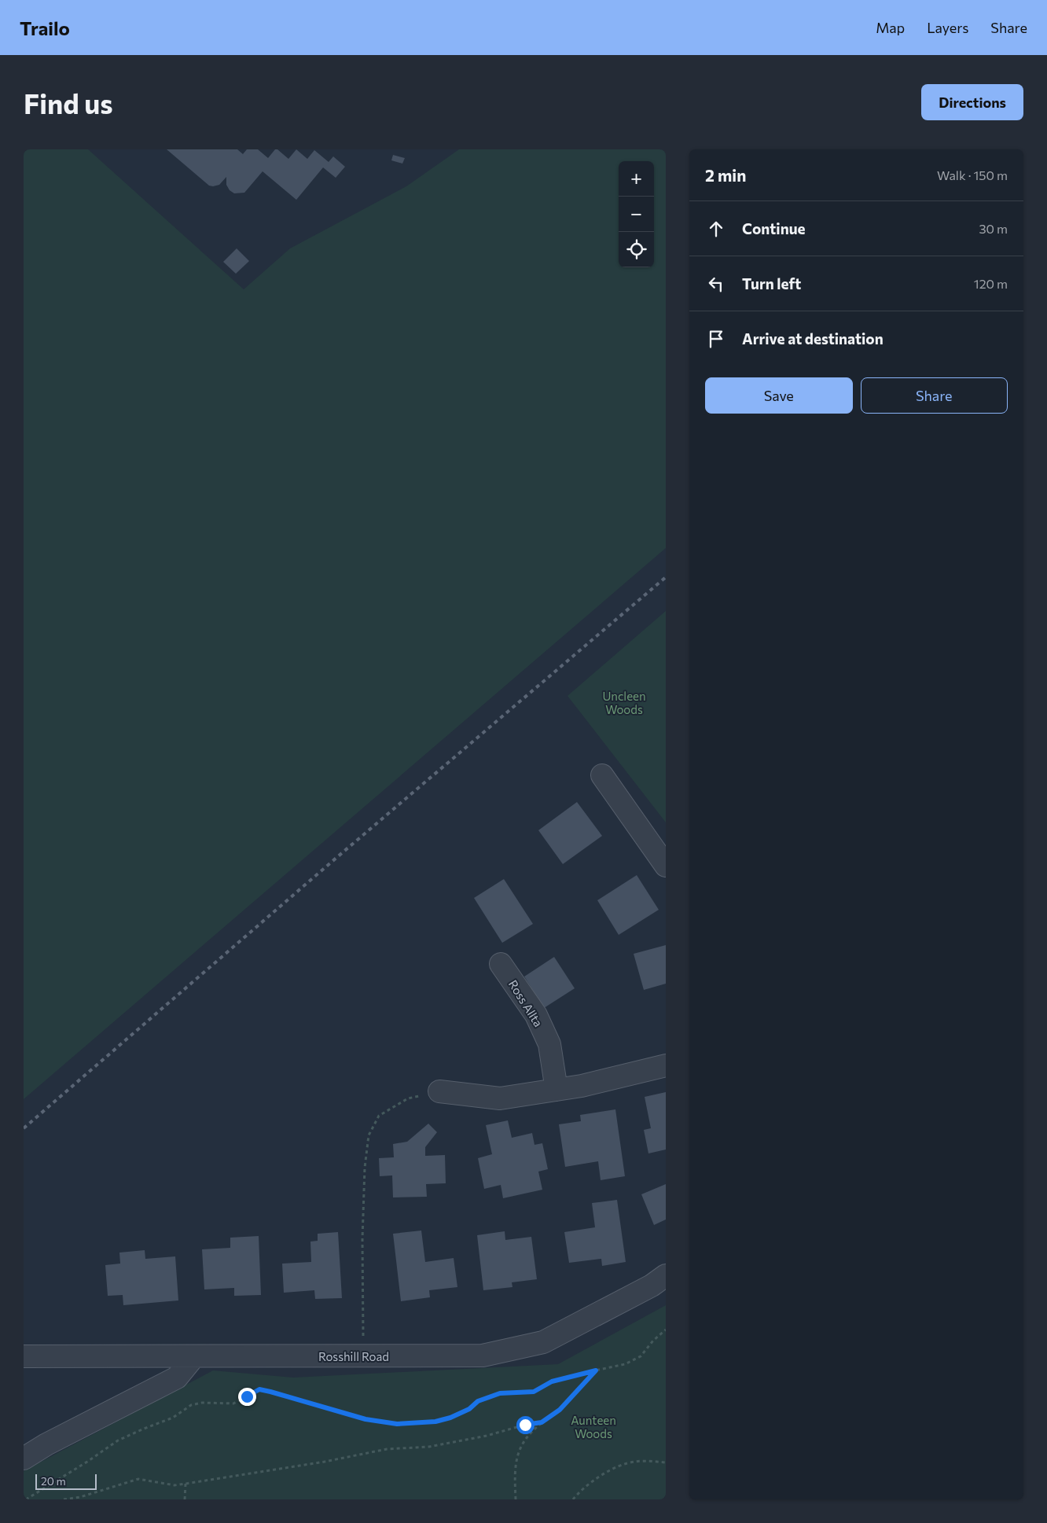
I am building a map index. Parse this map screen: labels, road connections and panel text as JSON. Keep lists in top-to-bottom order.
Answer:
{
  "streets": {
    "street": ["Ross Allta", "Rosshill Road"]
  },
  "parks": ["Uncleen Woods", "Aunteen Woods"],
  "scale_bar": "20 m",
  "page": {
    "header": "Trailo",
    "nav": ["Map", "Layers", "Share"],
    "buttons": [
      "Directions",
      ["Save", "Share"]
    ],
    "title": "Find us",
    "heading": ["2 min", "Walk · 150 m"],
    "map_buttons": ["+", "−"],
    "list": [
      ["Continue", "30 m"],
      ["Turn left", "120 m"],
      "Arrive at destination"
    ],
    "scale": "20 m"
  }
}
